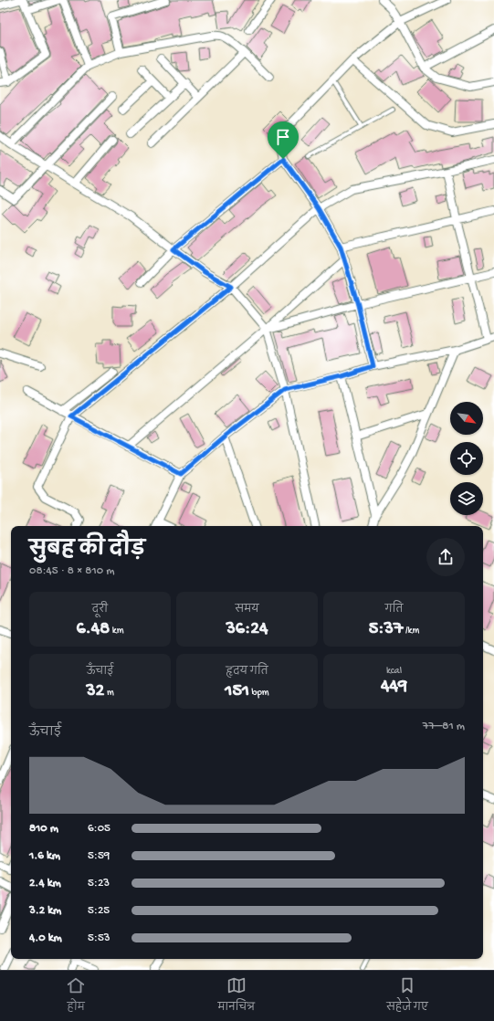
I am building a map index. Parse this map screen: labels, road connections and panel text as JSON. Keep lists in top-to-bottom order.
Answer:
{
  "north": "bottom right",
  "page": {
    "heading": ["सुबह की दौड़", "08:45 · 8 × 810 m"],
    "stats": [
      ["दूरी", "6.48 km"],
      ["समय", "36:24"],
      ["गति", "5:37 /km"],
      ["ऊँचाई", "32 m"],
      ["हृदय गति", "151 bpm"],
      ["kcal", "449"]
    ],
    "chart": ["ऊँचाई", "77–81 m"],
    "list": [
      {
        "name": "810 m",
        "note": "6:05"
      },
      {
        "name": "1.6 km",
        "note": "5:59"
      },
      {
        "name": "2.4 km",
        "note": "5:23"
      },
      {
        "name": "3.2 km",
        "note": "5:25"
      },
      {
        "name": "4.0 km",
        "note": "5:53"
      }
    ],
    "tabs": ["होम", "मानचित्र", "सहेजे गए"]
  }
}
